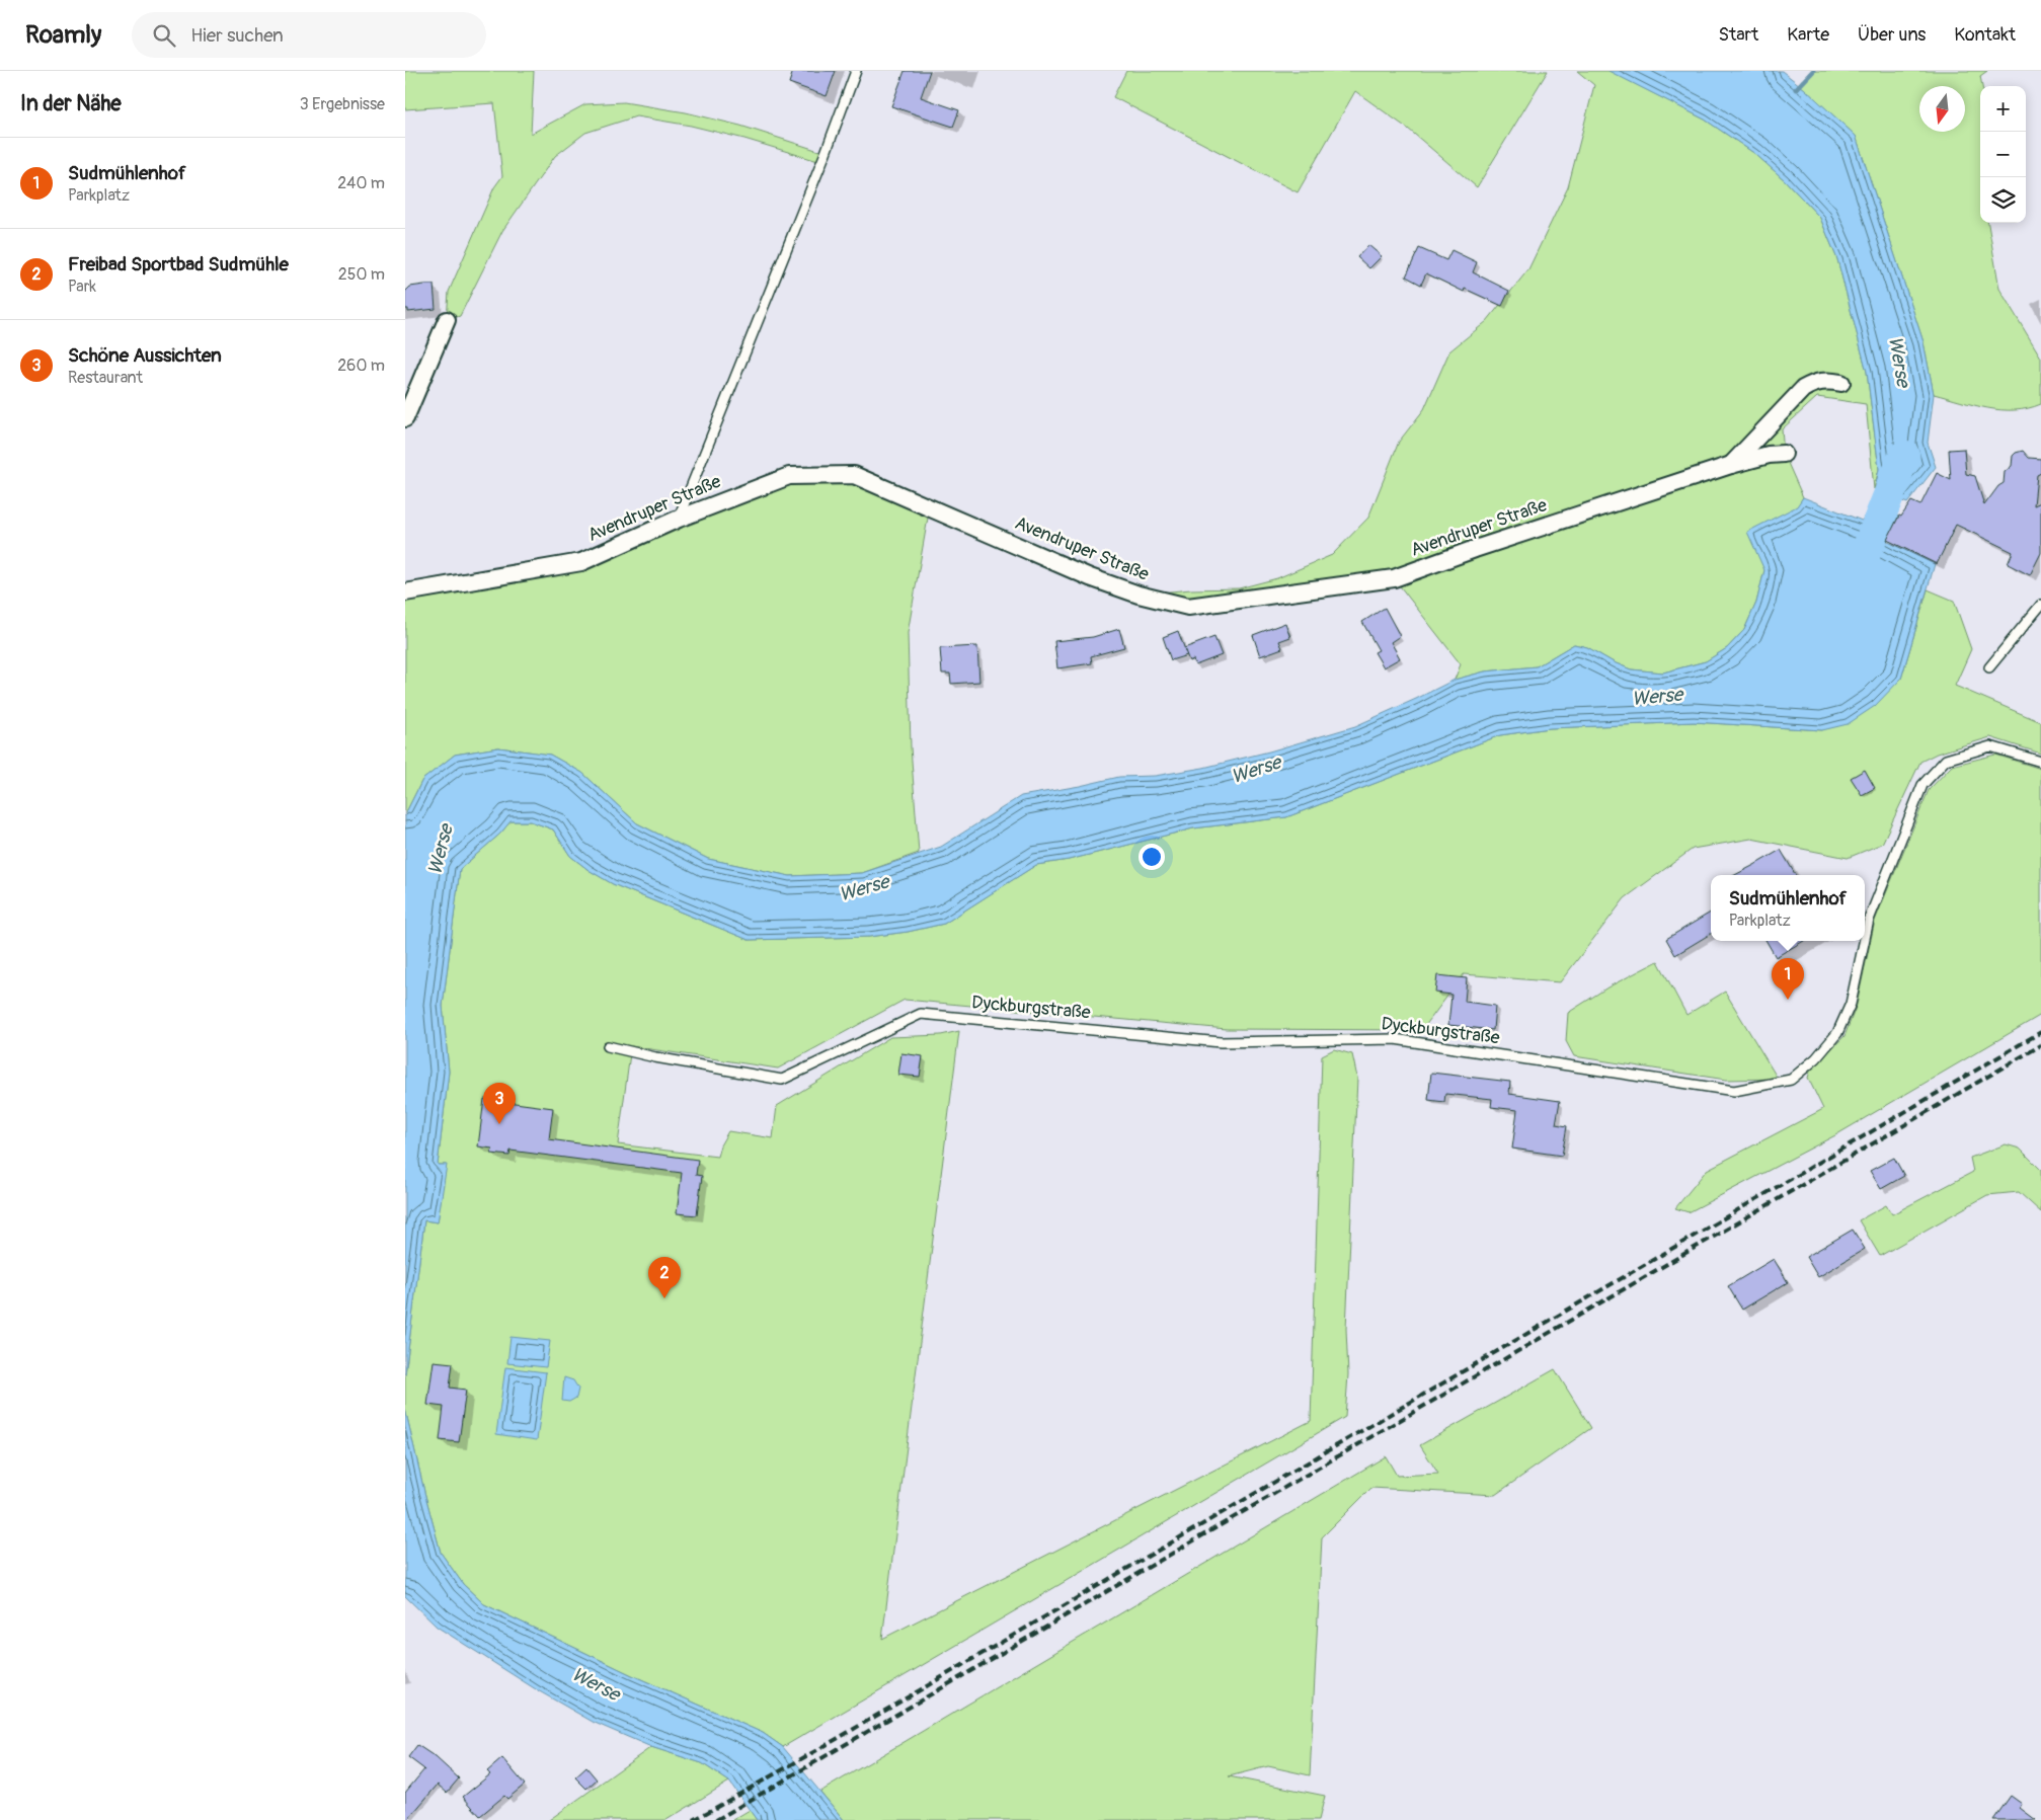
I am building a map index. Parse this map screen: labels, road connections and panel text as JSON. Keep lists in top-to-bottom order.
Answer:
{
  "streets": {
    "street": ["Avendruper Straße"],
    "lane": ["Dyckburgstraße"]
  },
  "water": ["Werse"],
  "north": "bottom",
  "page": {
    "header": "Roamly",
    "search": "Hier suchen",
    "nav": [
      "Start",
      "Karte",
      "Über uns",
      "Kontakt"
    ],
    "heading": ["In der Nähe", "3 Ergebnisse"],
    "map_buttons": ["+", "−"],
    "list": [
      {
        "mark": "1",
        "name": "Sudmühlenhof",
        "note": "Parkplatz",
        "value": "240 m"
      },
      {
        "mark": "2",
        "name": "Freibad Sportbad Sudmühle",
        "note": "Park",
        "value": "250 m"
      },
      {
        "mark": "3",
        "name": "Schöne Aussichten",
        "note": "Restaurant",
        "value": "260 m"
      }
    ],
    "popup": ["Sudmühlenhof", "Parkplatz"],
    "pins": ["1", "3", "2"]
  }
}
